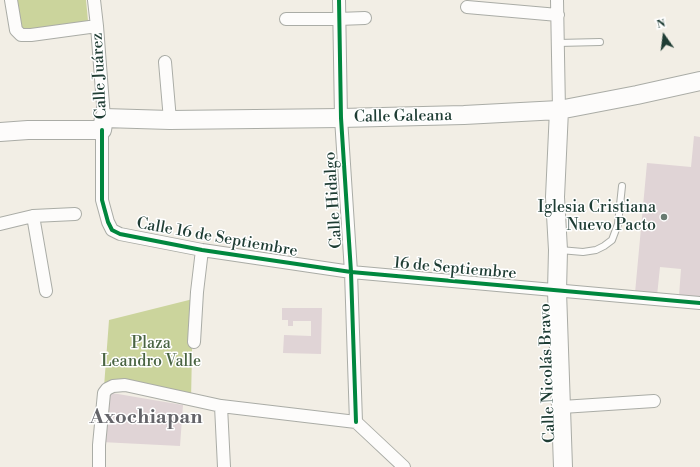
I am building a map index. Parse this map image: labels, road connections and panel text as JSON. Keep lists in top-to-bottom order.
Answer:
{
  "streets": {
    "main road": ["Calle Galeana", "Calle Nicolás Bravo"],
    "street": [
      "Calle Juárez",
      "Calle Hidalgo",
      "Calle 16 de Septiembre",
      "16 de Septiembre"
    ]
  },
  "crossings": [
    ["Calle Juárez", "Calle Galeana"],
    ["Calle Juárez", "Calle 16 de Septiembre"],
    ["Calle Galeana", "Calle Hidalgo"],
    ["Calle Galeana", "Calle Nicolás Bravo"],
    ["Calle Hidalgo", "Calle 16 de Septiembre"],
    ["Calle Hidalgo", "16 de Septiembre"],
    ["Calle 16 de Septiembre", "16 de Septiembre"],
    ["16 de Septiembre", "Calle Nicolás Bravo"]
  ],
  "districts": ["Axochiapan"],
  "parks": ["Plaza Leandro Valle"],
  "places": ["Iglesia Cristiana Nuevo Pacto"],
  "north": "top"
}
